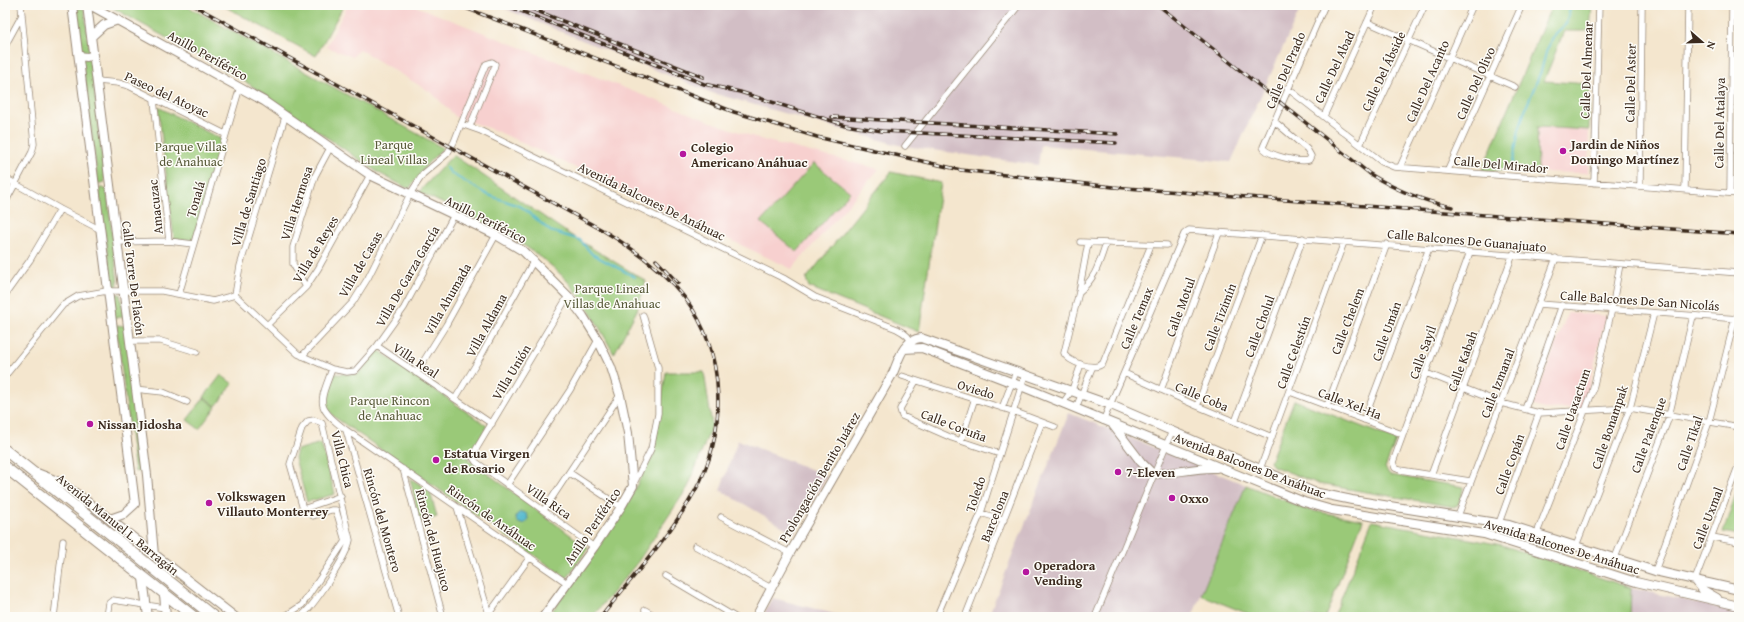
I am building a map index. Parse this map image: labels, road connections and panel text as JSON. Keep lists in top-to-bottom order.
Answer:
{
  "streets": {
    "highway": ["Avenida Manuel L. Barragán"],
    "street": [
      "Anillo Periférico",
      "Calle Del Abad",
      "Calle Del Prado",
      "Calle Del Almenar",
      "Calle Del Ábside",
      "Calle Del Acanto",
      "Calle Del Olivo",
      "Calle Del Aster",
      "Paseo del Atoyac",
      "Calle Del Atalaya",
      "Calle Del Mirador",
      "Tonalá",
      "Avenida Balcones De Anáhuac",
      "Villa de Santiago",
      "Villa Hermosa",
      "Amacuzac",
      "Calle Balcones De Guanajuato",
      "Villa de Reyes",
      "Villa de Casas",
      "Villa De Garza García",
      "Calle Torre De Flacón",
      "Villa Ahumada",
      "Calle Balcones De San Nicolás",
      "Calle Motul",
      "Calle Tizimín",
      "Calle Temax",
      "Calle Chelem",
      "Villa Aldama",
      "Calle Cholul",
      "Calle Umán",
      "Calle Celestún",
      "Calle Sayil",
      "Villa Real",
      "Calle Kabah",
      "Villa Unión",
      "Calle Izmanal",
      "Oviedo",
      "Calle Coba",
      "Calle Xel-Ha",
      "Calle Uaxactum",
      "Calle Coruña",
      "Calle Bonampak",
      "Calle Palenque",
      "Calle Tikal",
      "Villa Chica",
      "Calle Copán",
      "Prolongación Benito Juárez",
      "Toledo",
      "Villa Rica",
      "Barcelona",
      "Rincón de Anáhuac",
      "Calle Uxmal",
      "Rincón del Montero",
      "Rincón del Huajuco"
    ]
  },
  "crossings": [
    ["Anillo Periférico", "Tonalá"],
    ["Anillo Periférico", "Villa de Santiago"],
    ["Anillo Periférico", "Villa Hermosa"],
    ["Anillo Periférico", "Villa de Reyes"],
    ["Anillo Periférico", "Villa de Casas"],
    ["Anillo Periférico", "Villa De Garza García"],
    ["Anillo Periférico", "Villa Ahumada"],
    ["Anillo Periférico", "Villa Aldama"],
    ["Anillo Periférico", "Villa Unión"],
    ["Anillo Periférico", "Villa Rica"],
    ["Anillo Periférico", "Rincón de Anáhuac"],
    ["Calle Del Abad", "Calle Del Mirador"],
    ["Calle Del Prado", "Calle Del Mirador"],
    ["Calle Del Almenar", "Calle Del Mirador"],
    ["Calle Del Ábside", "Calle Del Mirador"],
    ["Calle Del Acanto", "Calle Del Mirador"],
    ["Calle Del Olivo", "Calle Del Mirador"],
    ["Calle Del Aster", "Calle Del Mirador"],
    ["Paseo del Atoyac", "Tonalá"],
    ["Paseo del Atoyac", "Amacuzac"],
    ["Paseo del Atoyac", "Calle Torre De Flacón"],
    ["Calle Del Atalaya", "Calle Del Mirador"],
    ["Avenida Balcones De Anáhuac", "Calle Temax"],
    ["Avenida Balcones De Anáhuac", "Calle Celestún"],
    ["Avenida Balcones De Anáhuac", "Calle Izmanal"],
    ["Avenida Balcones De Anáhuac", "Calle Uaxactum"],
    ["Avenida Balcones De Anáhuac", "Calle Bonampak"],
    ["Avenida Balcones De Anáhuac", "Calle Palenque"],
    ["Avenida Balcones De Anáhuac", "Calle Tikal"],
    ["Avenida Balcones De Anáhuac", "Calle Copán"],
    ["Avenida Balcones De Anáhuac", "Prolongación Benito Juárez"],
    ["Avenida Balcones De Anáhuac", "Toledo"],
    ["Avenida Balcones De Anáhuac", "Calle Uxmal"],
    ["Villa de Santiago", "Villa Real"],
    ["Villa Hermosa", "Villa de Reyes"],
    ["Calle Balcones De Guanajuato", "Calle Motul"],
    ["Calle Balcones De Guanajuato", "Calle Tizimín"],
    ["Calle Balcones De Guanajuato", "Calle Temax"],
    ["Calle Balcones De Guanajuato", "Calle Chelem"],
    ["Calle Balcones De Guanajuato", "Calle Cholul"],
    ["Calle Balcones De Guanajuato", "Calle Umán"],
    ["Calle Balcones De Guanajuato", "Calle Celestún"],
    ["Calle Balcones De Guanajuato", "Calle Sayil"],
    ["Calle Balcones De Guanajuato", "Calle Kabah"],
    ["Calle Balcones De Guanajuato", "Calle Izmanal"],
    ["Calle Balcones De Guanajuato", "Calle Uaxactum"],
    ["Villa de Reyes", "Villa Real"],
    ["Villa de Casas", "Villa Real"],
    ["Villa De Garza García", "Villa Real"],
    ["Villa Ahumada", "Villa Real"],
    ["Calle Balcones De San Nicolás", "Calle Izmanal"],
    ["Calle Balcones De San Nicolás", "Calle Uaxactum"],
    ["Calle Balcones De San Nicolás", "Calle Bonampak"],
    ["Calle Balcones De San Nicolás", "Calle Palenque"],
    ["Calle Balcones De San Nicolás", "Calle Tikal"],
    ["Calle Motul", "Calle Coba"],
    ["Calle Tizimín", "Calle Coba"],
    ["Calle Temax", "Calle Coba"],
    ["Calle Chelem", "Calle Xel-Ha"],
    ["Villa Aldama", "Villa Real"],
    ["Calle Cholul", "Calle Coba"],
    ["Calle Umán", "Calle Xel-Ha"],
    ["Calle Celestún", "Calle Coba"],
    ["Calle Celestún", "Calle Xel-Ha"],
    ["Calle Sayil", "Calle Kabah"],
    ["Calle Sayil", "Calle Xel-Ha"],
    ["Villa Real", "Villa Unión"],
    ["Villa Real", "Rincón de Anáhuac"],
    ["Villa Unión", "Villa Rica"],
    ["Oviedo", "Calle Coruña"],
    ["Oviedo", "Toledo"],
    ["Oviedo", "Barcelona"],
    ["Calle Coruña", "Toledo"],
    ["Rincón de Anáhuac", "Rincón del Montero"],
    ["Rincón de Anáhuac", "Rincón del Huajuco"]
  ],
  "parks": [
    "Parque Lineal Villas",
    "Parque Villas de Anahuac",
    "Parque Lineal Villas de Anahuac",
    "Parque Rincon de Anahuac"
  ],
  "places": [
    "Jardin de Niños Domingo Martínez",
    "Colegio Americano Anáhuac",
    "Nissan Jidosha",
    "Estatua Virgen de Rosario",
    "7-Eleven",
    "Oxxo",
    "Volkswagen Villauto Monterrey",
    "Operadora Vending"
  ],
  "north": "right"
}
